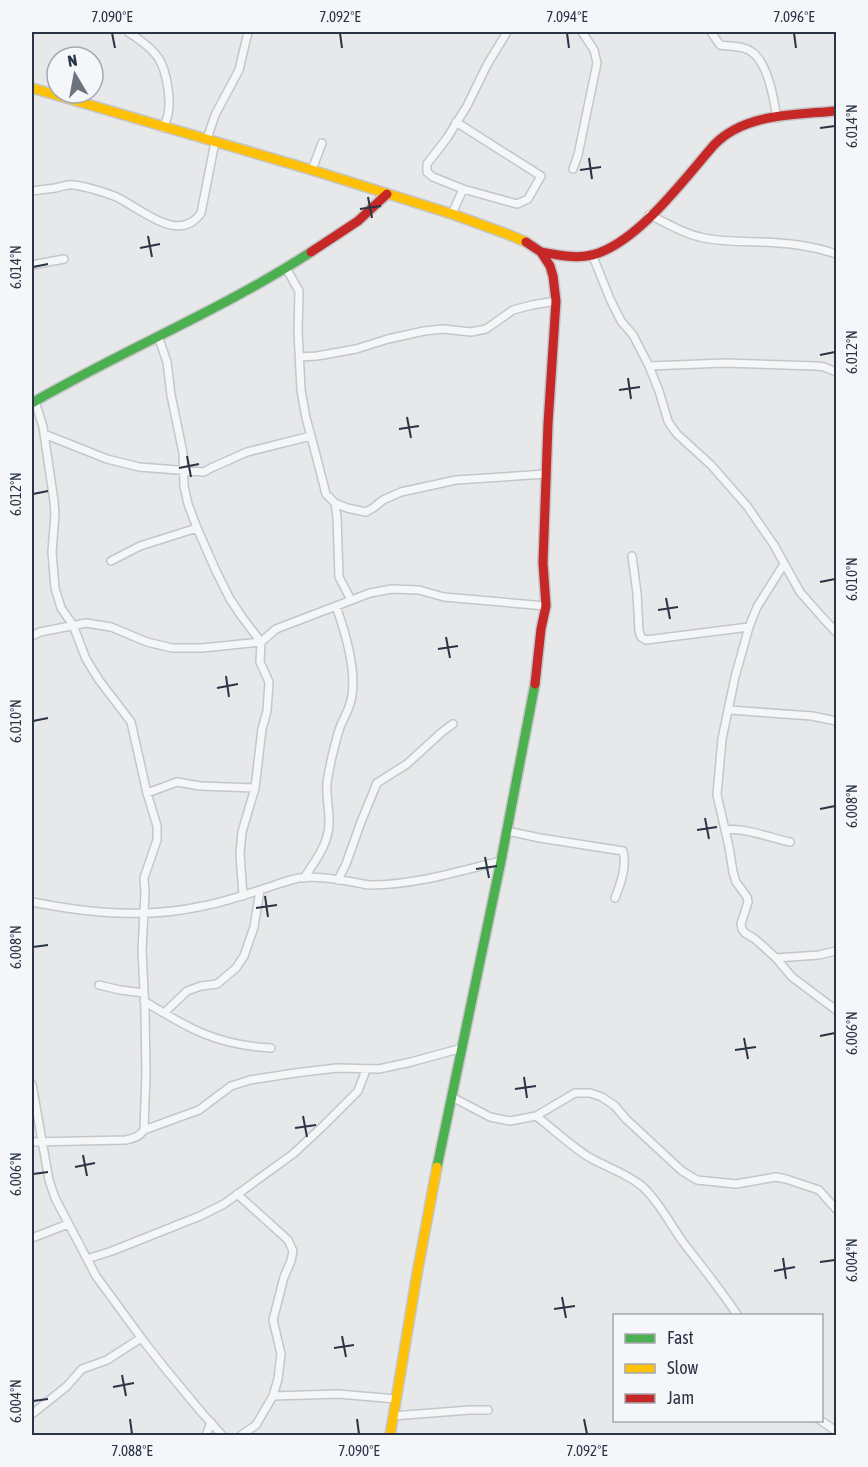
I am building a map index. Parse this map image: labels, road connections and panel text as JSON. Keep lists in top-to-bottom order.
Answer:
{
  "legend": ["Fast", "Slow", "Jam"],
  "north": "top",
  "coordinates": [
    "7.090°E",
    "7.092°E",
    "7.094°E",
    "7.096°E",
    "6.014°N",
    "6.012°N",
    "6.010°N",
    "6.008°N",
    "6.006°N",
    "6.004°N",
    "7.088°E"
  ]
}
